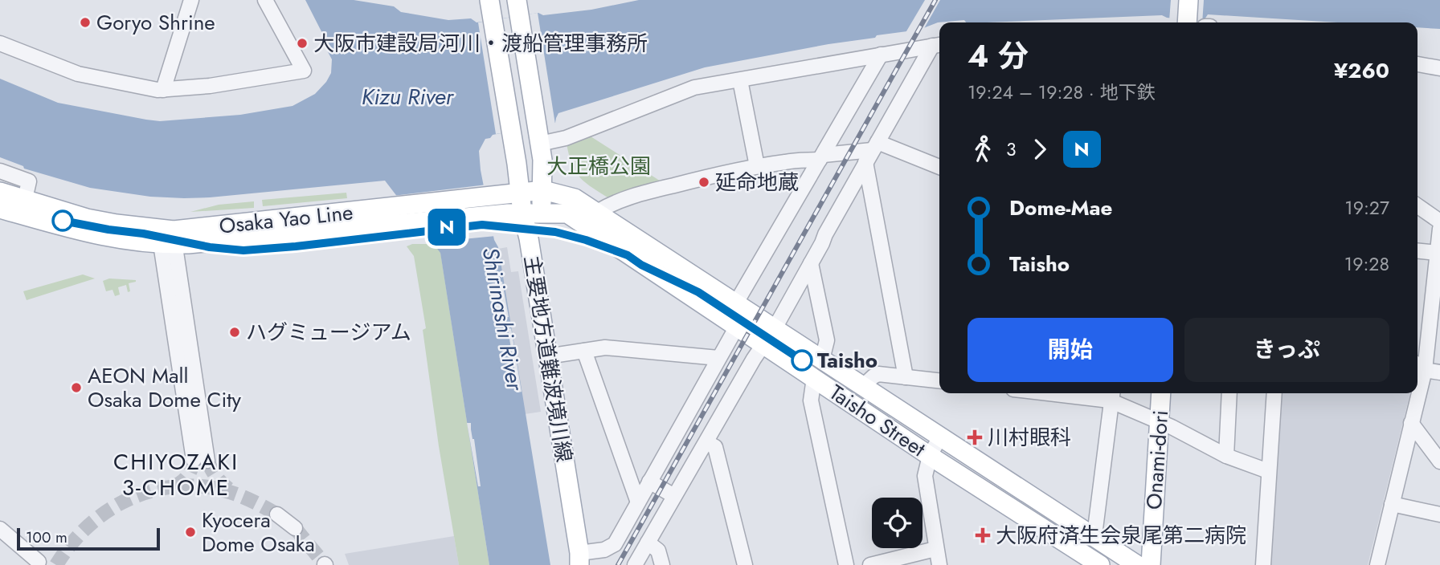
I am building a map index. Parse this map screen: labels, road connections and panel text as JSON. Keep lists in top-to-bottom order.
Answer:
{
  "streets": {
    "main road": [
      "Osaka Yao Line",
      "主要地方道難波境川線",
      "Taisho Street",
      "Onami-dori"
    ]
  },
  "crossings": [
    ["Osaka Yao Line", "主要地方道難波境川線"],
    ["Osaka Yao Line", "Taisho Street"]
  ],
  "districts": ["CHIYOZAKI 3-CHOME"],
  "water": ["Kizu River", "Shirinashi River"],
  "parks": ["大正橋公園"],
  "places": {
    "other": [
      "Goryo Shrine",
      "大阪市建設局河川・渡船管理事務所",
      "延命地蔵",
      "ハグミュージアム",
      "Taisho",
      "AEON Mall Osaka Dome City",
      "Kyocera Dome Osaka"
    ],
    "health": ["川村眼科", "大阪府済生会泉尾第二病院"]
  },
  "lines": ["metro line N"],
  "scale_bar": "100 m",
  "page": {
    "on_map": "N",
    "heading": ["4 分", "19:24 – 19:28 · 地下鉄", "¥260"],
    "legs": ["3", "N"],
    "list": [
      {
        "name": "Dome-Mae",
        "value": "19:27"
      },
      {
        "name": "Taisho",
        "value": "19:28"
      }
    ],
    "buttons": ["開始", "きっぷ"],
    "scale": "100 m"
  }
}
